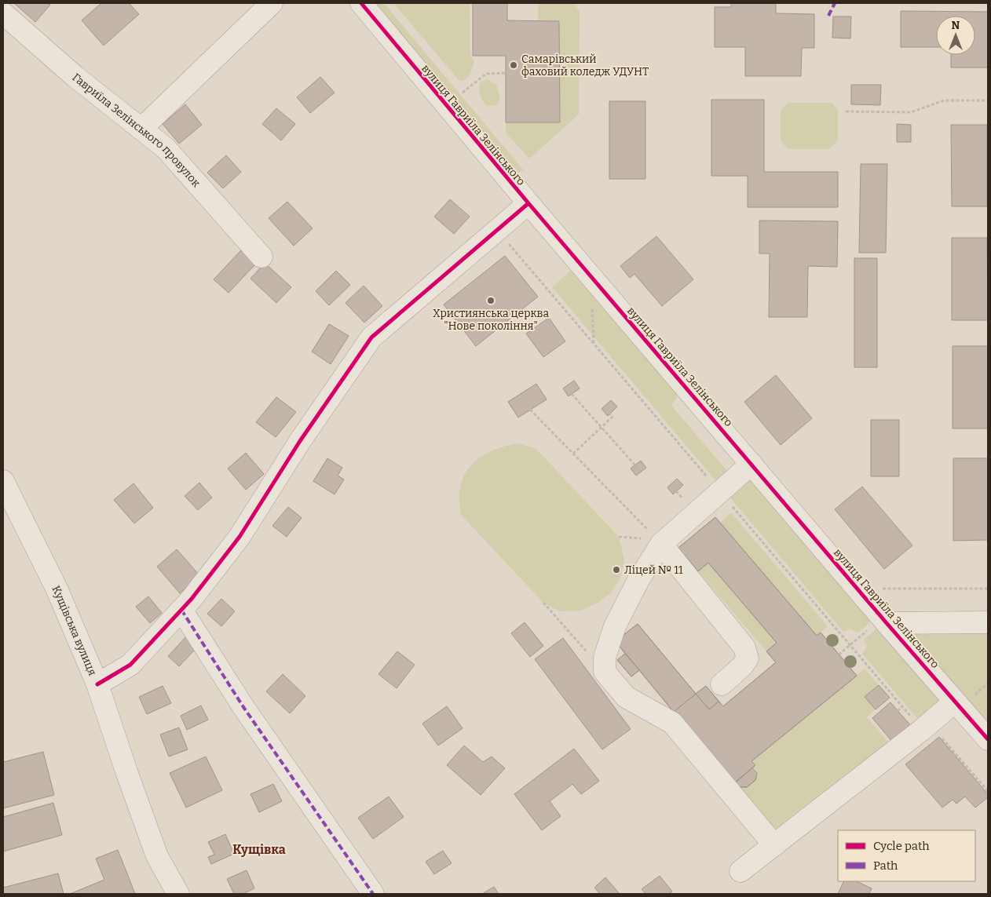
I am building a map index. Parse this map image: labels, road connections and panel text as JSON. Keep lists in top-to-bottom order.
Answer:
{
  "streets": {
    "street": ["вулиця Гавриїла Зелінського", "Гавриїла Зелінського провулок", "Кущівська вулиця"]
  },
  "districts": ["Кущівка"],
  "places": ["Самарівський фаховий коледж УДУНТ", "Християнська церква \"Нове покоління\"", "Ліцей № 11"],
  "legend": ["Cycle path", "Path"],
  "north": "top"
}
